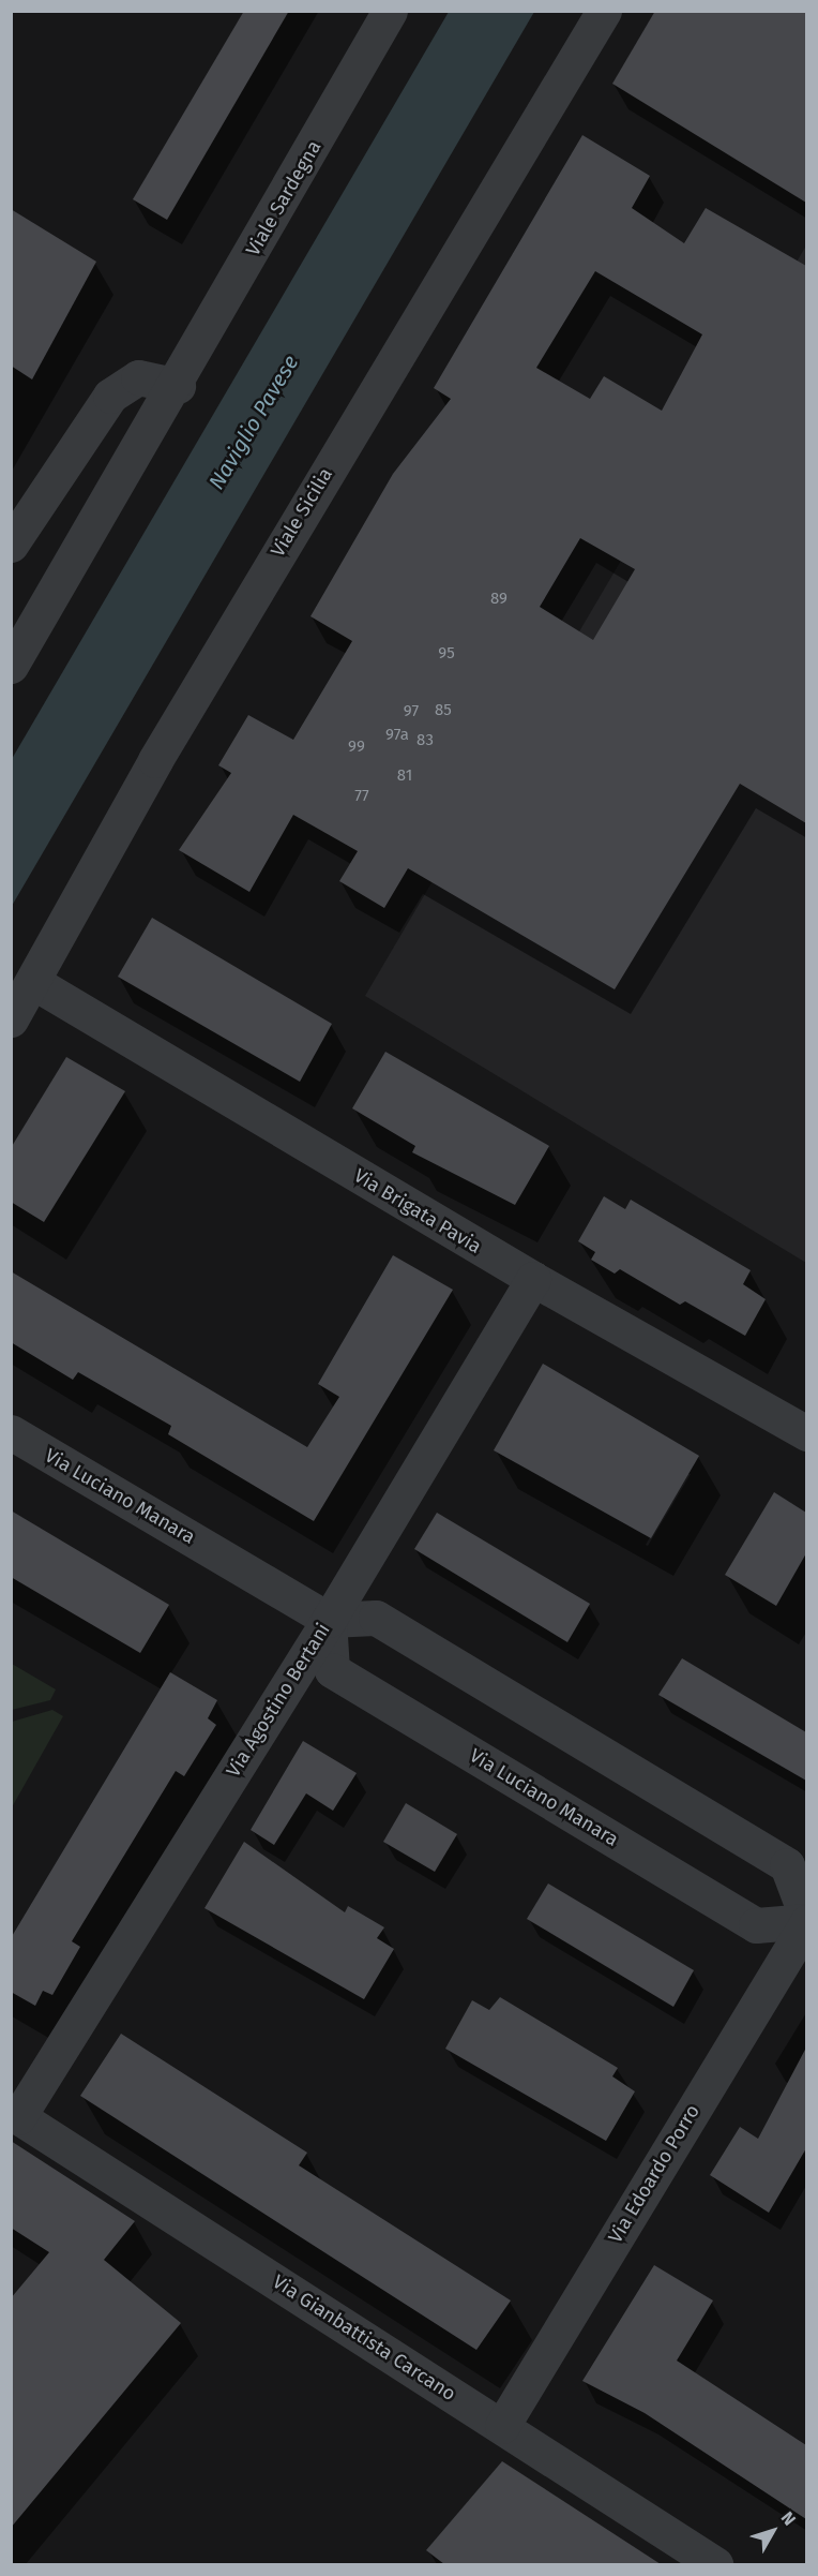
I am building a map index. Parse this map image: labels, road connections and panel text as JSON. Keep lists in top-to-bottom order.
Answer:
{
  "streets": {
    "street": [
      "Viale Sardegna",
      "Viale Sicilia",
      "Via Brigata Pavia",
      "Via Luciano Manara",
      "Via Agostino Bertani",
      "Via Edoardo Porro",
      "Via Gianbattista Carcano"
    ]
  },
  "crossings": [
    ["Viale Sicilia", "Via Brigata Pavia"],
    ["Via Brigata Pavia", "Via Agostino Bertani"],
    ["Via Luciano Manara", "Via Agostino Bertani"],
    ["Via Luciano Manara", "Via Edoardo Porro"],
    ["Via Agostino Bertani", "Via Gianbattista Carcano"],
    ["Via Edoardo Porro", "Via Gianbattista Carcano"]
  ],
  "water": ["Naviglio Pavese"],
  "house_numbers": [
    "89",
    "95",
    "85",
    "97",
    "97a",
    "83",
    "99",
    "81",
    "77"
  ],
  "north": "top right"
}
